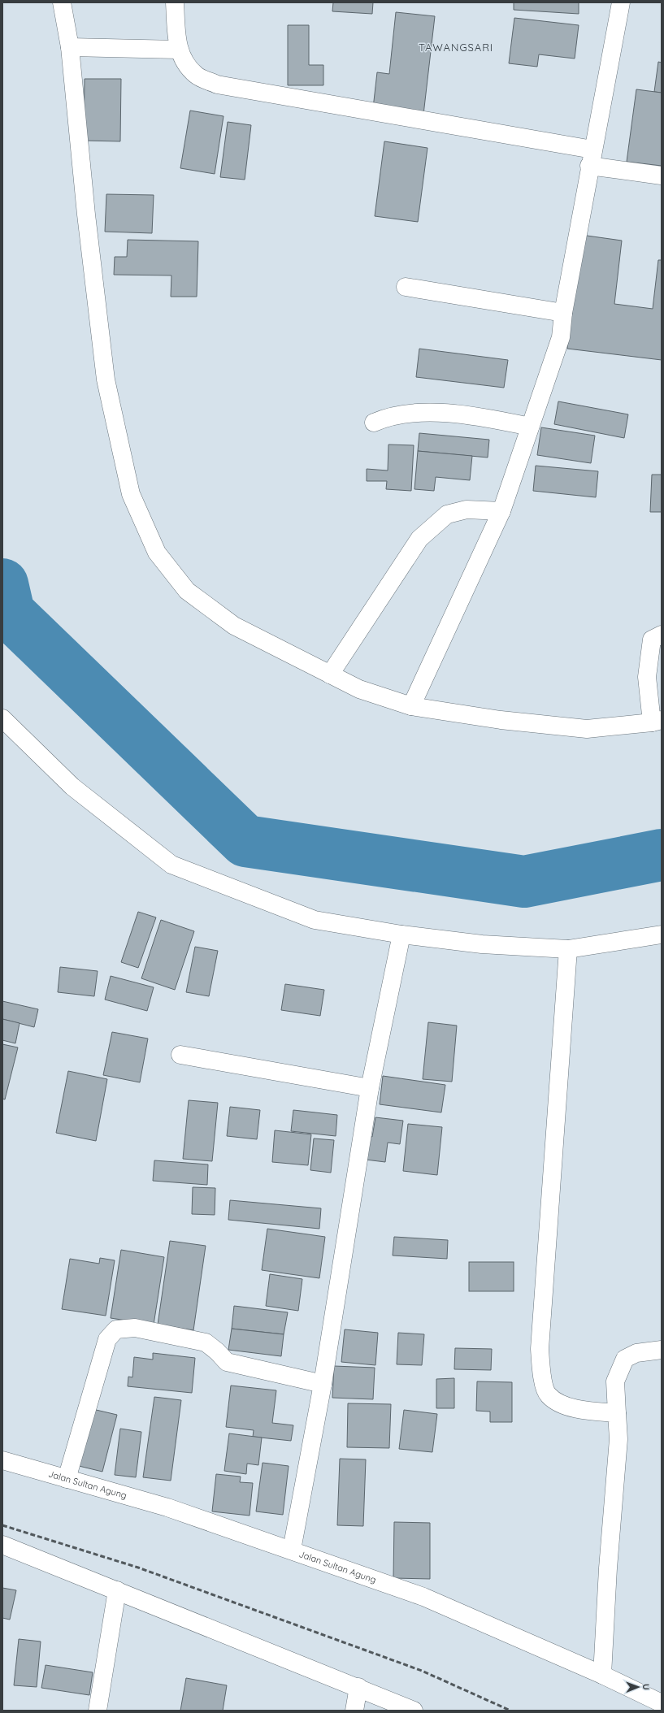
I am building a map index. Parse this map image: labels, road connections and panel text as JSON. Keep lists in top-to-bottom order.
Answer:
{
  "streets": {
    "street": ["Jalan Sultan Agung"]
  },
  "districts": ["TAWANGSARI"],
  "north": "right"
}
